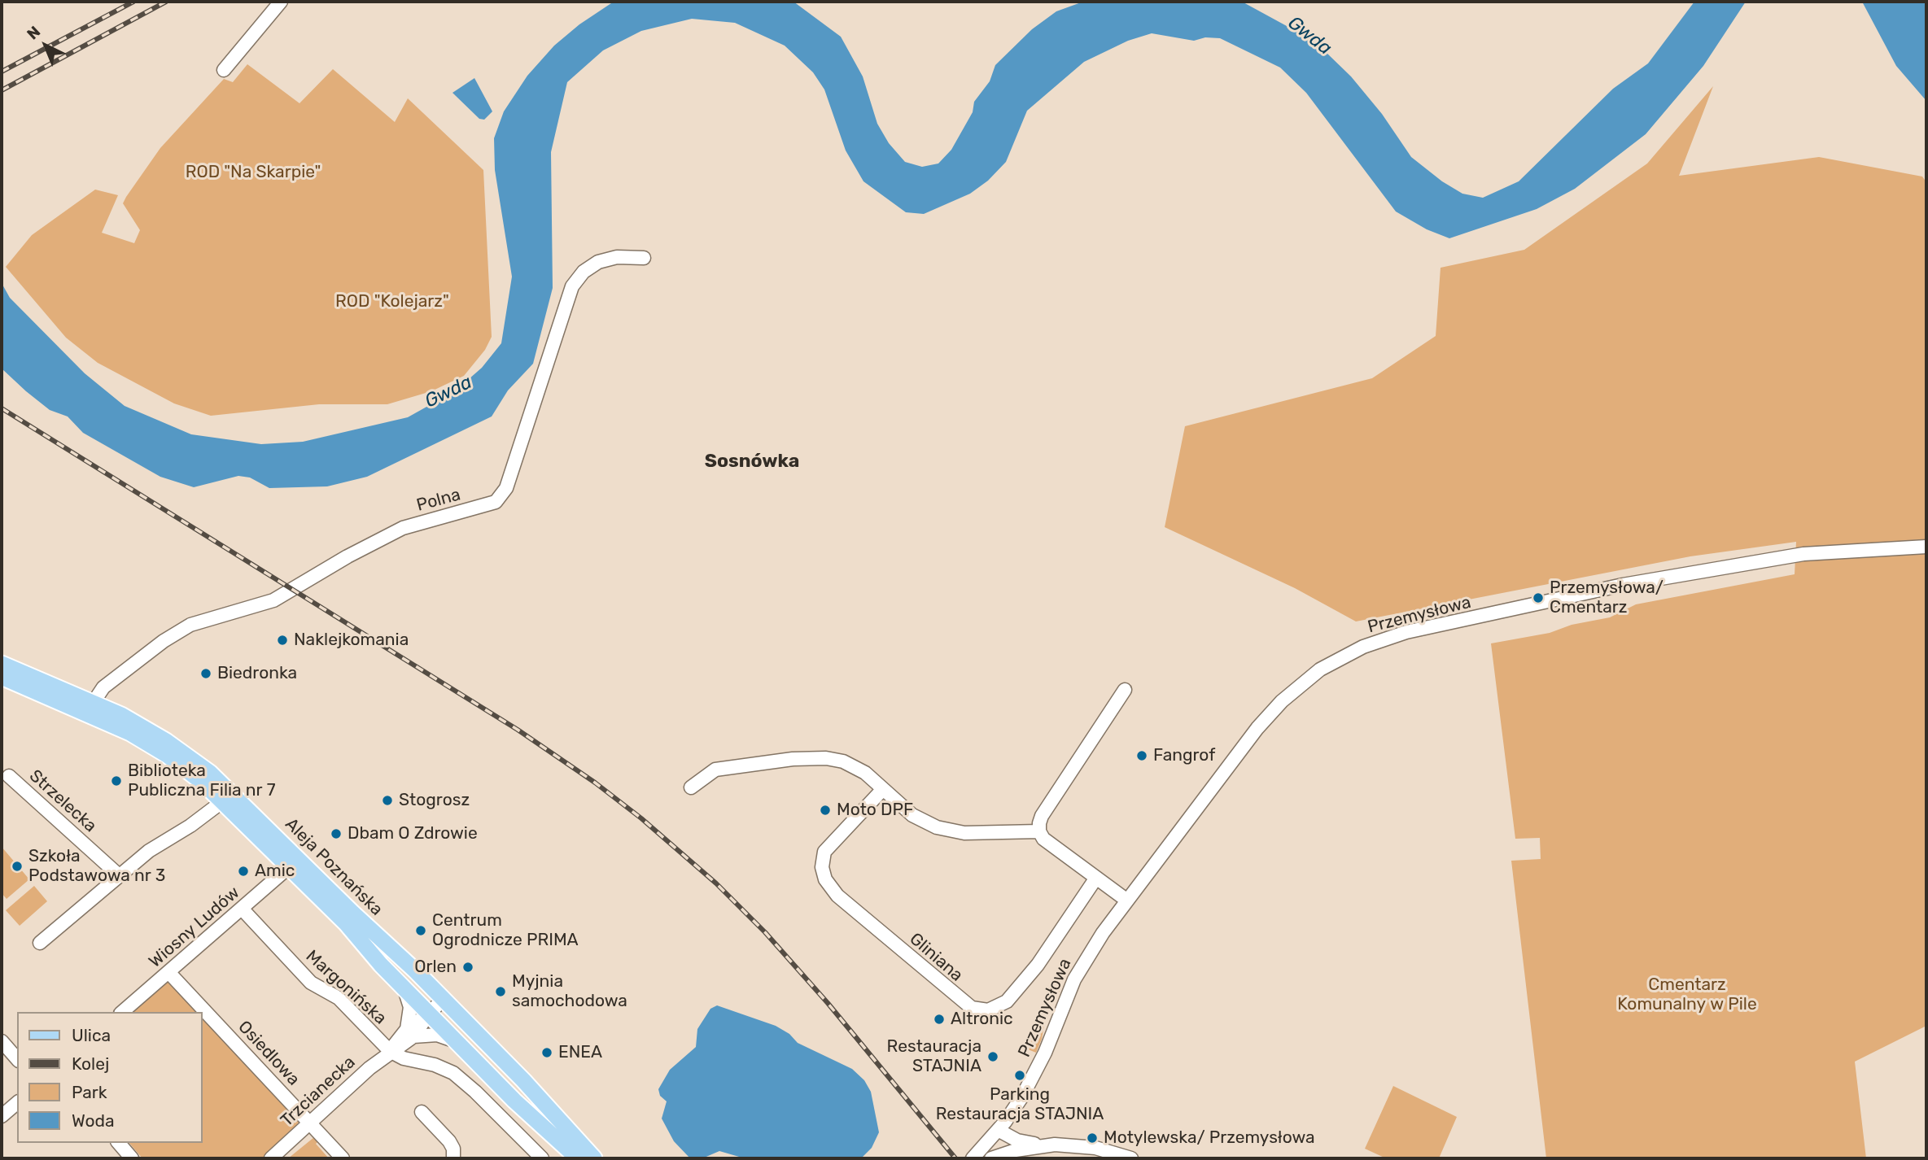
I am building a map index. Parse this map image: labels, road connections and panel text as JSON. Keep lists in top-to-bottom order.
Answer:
{
  "streets": {
    "main road": ["Aleja Poznańska"],
    "street": [
      "Polna",
      "Przemysłowa",
      "Strzelecka",
      "Wiosny Ludów",
      "Gliniana",
      "Margonińska",
      "Osiedlowa",
      "Trzcianecka"
    ]
  },
  "crossings": [
    ["Polna", "Aleja Poznańska"],
    ["Aleja Poznańska", "Wiosny Ludów"],
    ["Aleja Poznańska", "Trzcianecka"],
    ["Wiosny Ludów", "Margonińska"],
    ["Wiosny Ludów", "Osiedlowa"],
    ["Margonińska", "Trzcianecka"],
    ["Osiedlowa", "Trzcianecka"]
  ],
  "districts": ["Sosnówka"],
  "water": ["Gwda"],
  "parks": ["ROD \"Na Skarpie\"", "ROD \"Kolejarz\"", "Cmentarz Komunalny w Pile"],
  "places": [
    "Przemysłowa/ Cmentarz",
    "Naklejkomania",
    "Biedronka",
    "Fangrof",
    "Biblioteka Publiczna Filia nr 7",
    "Stogrosz",
    "Moto DPF",
    "Dbam O Zdrowie",
    "Szkoła Podstawowa nr 3",
    "Amic",
    "Centrum Ogrodnicze PRIMA",
    "Orlen",
    "Myjnia samochodowa",
    "Altronic",
    "ENEA",
    "Restauracja STAJNIA",
    "Parking Restauracja STAJNIA",
    "Motylewska/ Przemysłowa"
  ],
  "legend": [
    "Ulica",
    "Kolej",
    "Park",
    "Woda"
  ],
  "north": "top left"
}
